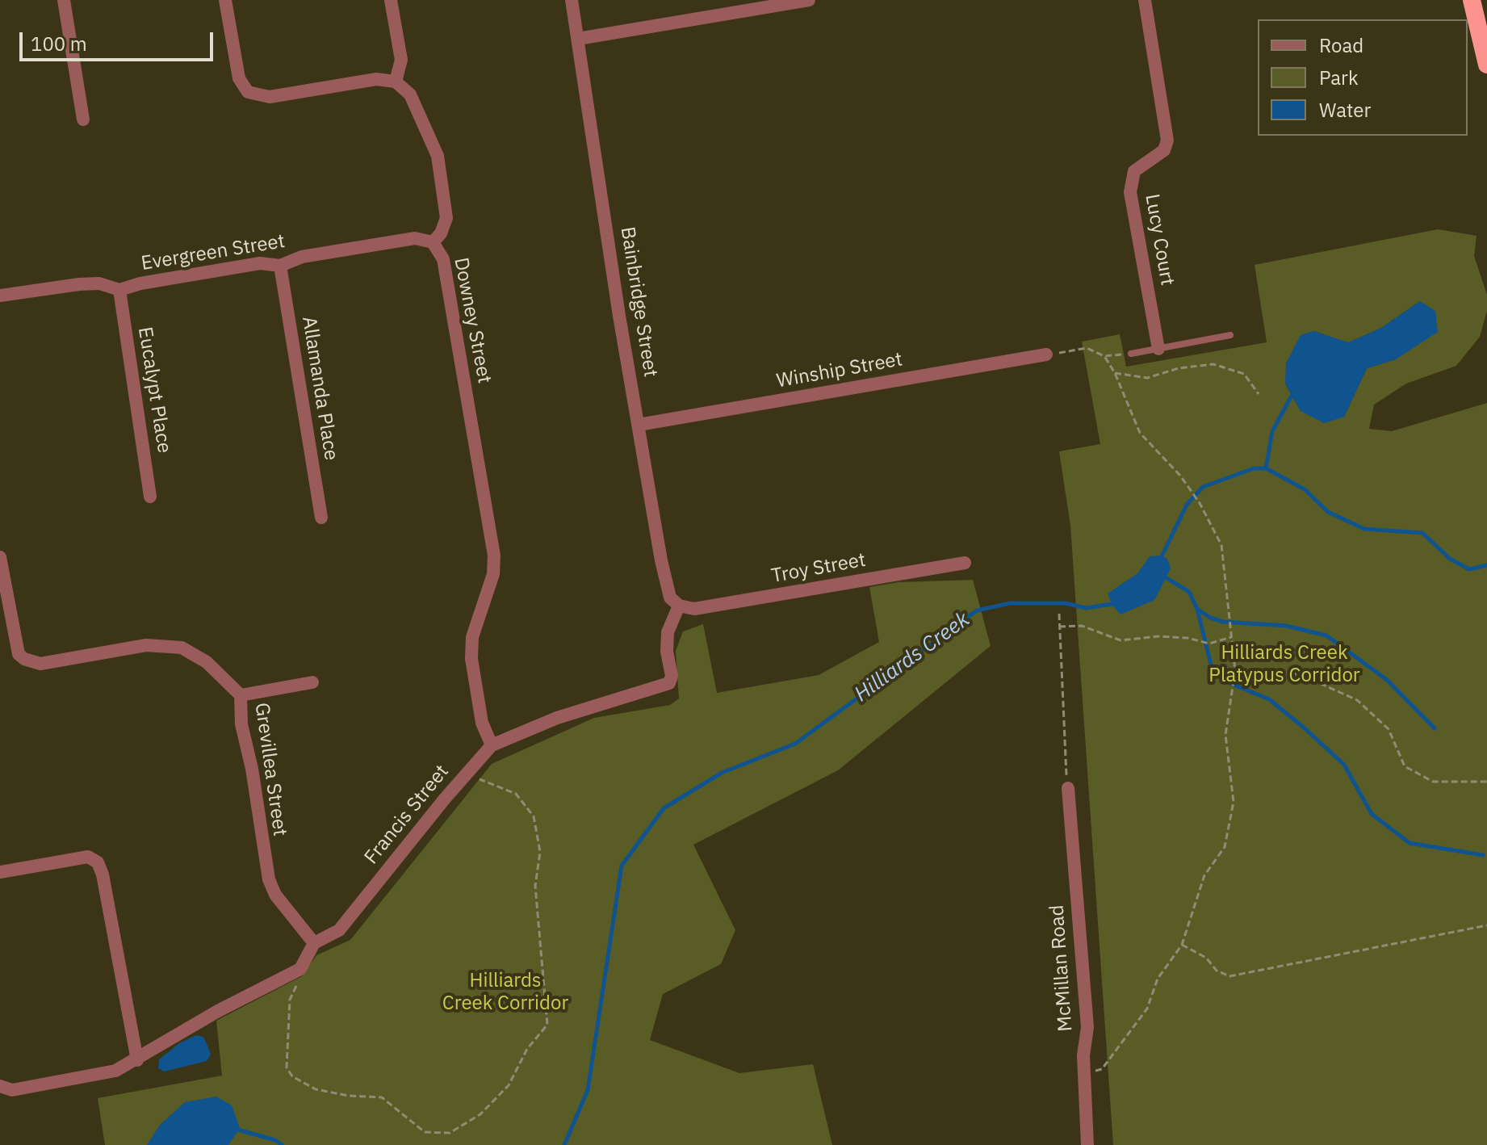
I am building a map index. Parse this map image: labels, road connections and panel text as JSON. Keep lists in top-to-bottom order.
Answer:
{
  "streets": {
    "street": [
      "Lucy Court",
      "Evergreen Street",
      "Bainbridge Street",
      "Downey Street",
      "Winship Street",
      "Allamanda Place",
      "Eucalypt Place",
      "Troy Street",
      "Grevillea Street",
      "Francis Street",
      "McMillan Road"
    ]
  },
  "crossings": [
    ["Evergreen Street", "Downey Street"],
    ["Evergreen Street", "Allamanda Place"],
    ["Evergreen Street", "Eucalypt Place"],
    ["Bainbridge Street", "Winship Street"],
    ["Bainbridge Street", "Troy Street"],
    ["Bainbridge Street", "Francis Street"],
    ["Downey Street", "Francis Street"],
    ["Troy Street", "Francis Street"],
    ["Grevillea Street", "Francis Street"]
  ],
  "water": ["Hilliards Creek"],
  "parks": ["Hilliards Creek Platypus Corridor", "Hilliards Creek Corridor"],
  "legend": ["Road", "Park", "Water"],
  "scale_bar": "100 m"
}
